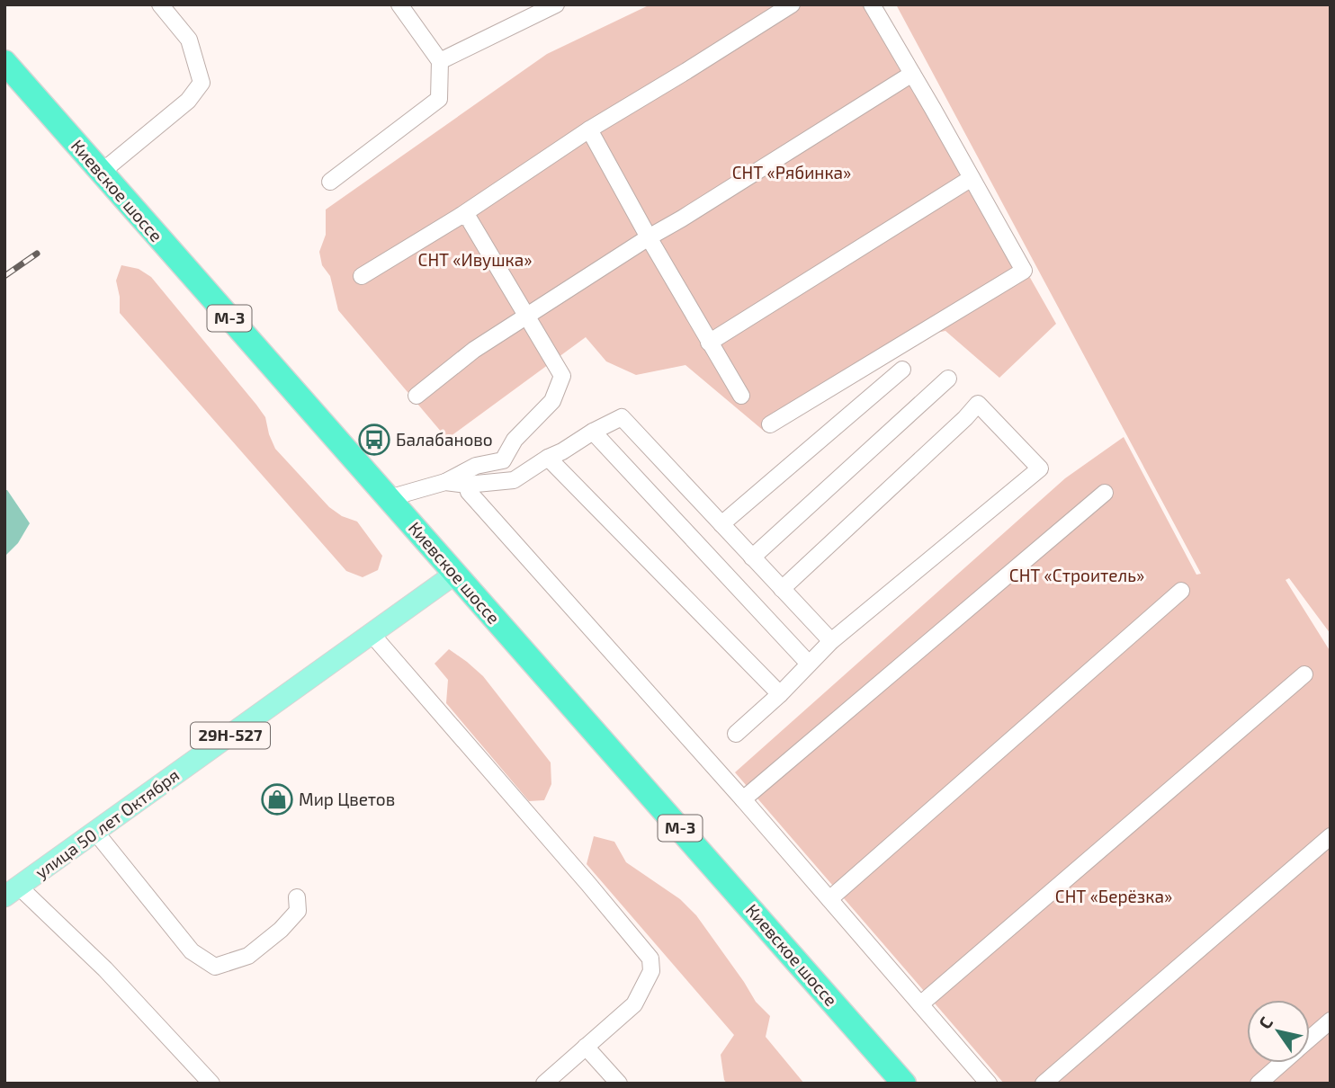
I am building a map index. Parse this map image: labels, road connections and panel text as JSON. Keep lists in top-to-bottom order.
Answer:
{
  "streets": {
    "highway": ["Киевское шоссе", "М-3"],
    "main road": ["29Н-527", "улица 50 лет Октября"]
  },
  "crossings": [
    ["Киевское шоссе", "улица 50 лет Октября"]
  ],
  "parks": [
    "СНТ «Рябинка»",
    "СНТ «Ивушка»",
    "СНТ «Строитель»",
    "СНТ «Берёзка»"
  ],
  "places": {
    "bus stop": ["Балабаново"],
    "shop": ["Мир Цветов"]
  },
  "north": "top left"
}
